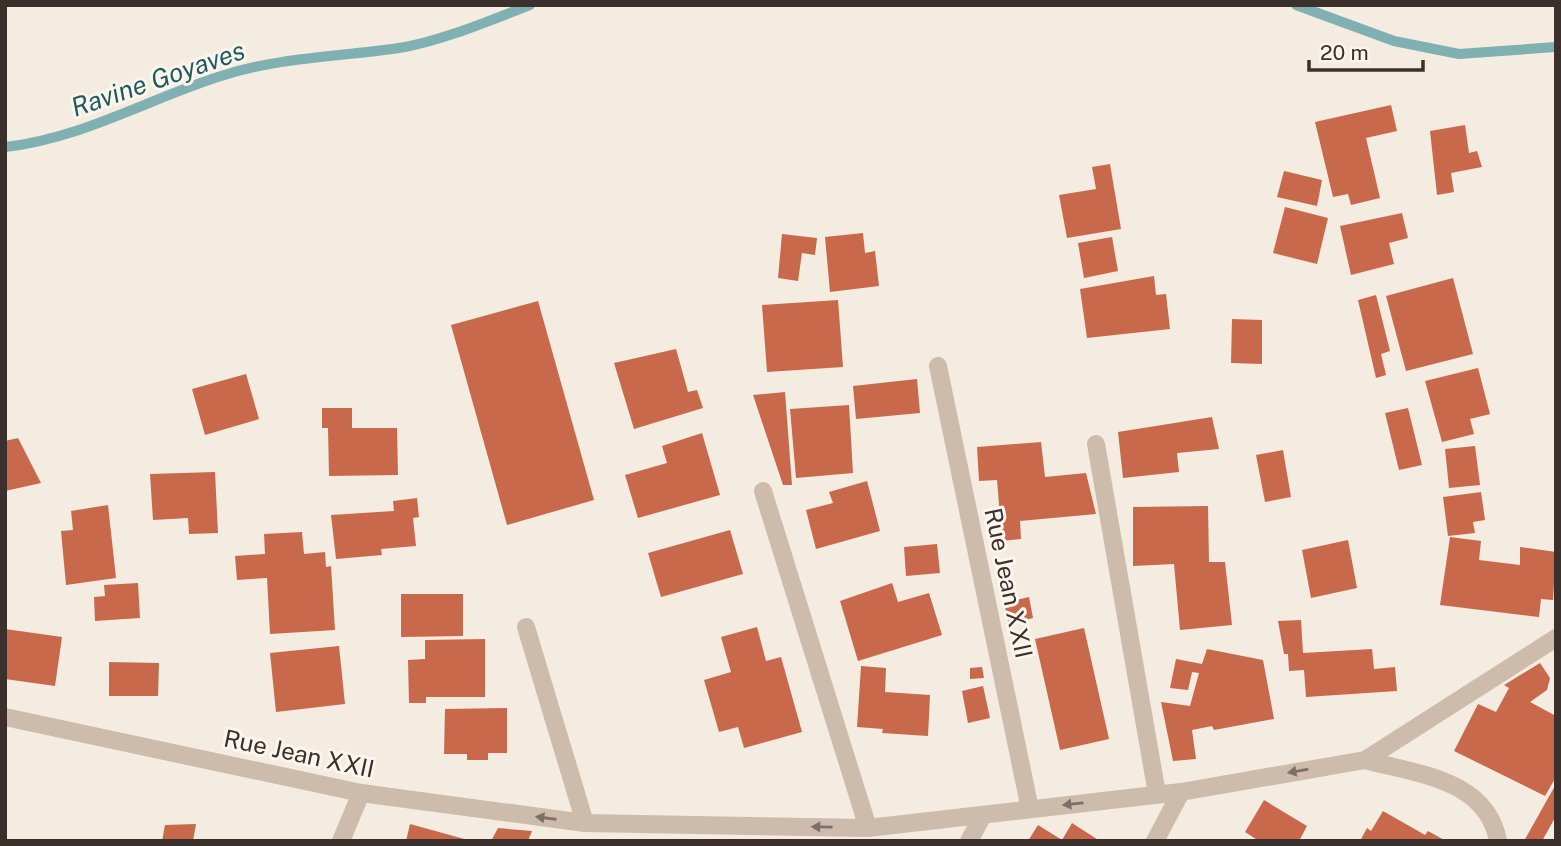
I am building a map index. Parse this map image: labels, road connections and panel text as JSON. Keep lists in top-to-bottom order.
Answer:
{
  "streets": {
    "street": ["Rue Jean XXII"]
  },
  "water": ["Ravine Goyaves"],
  "scale_bar": "20 m"
}
